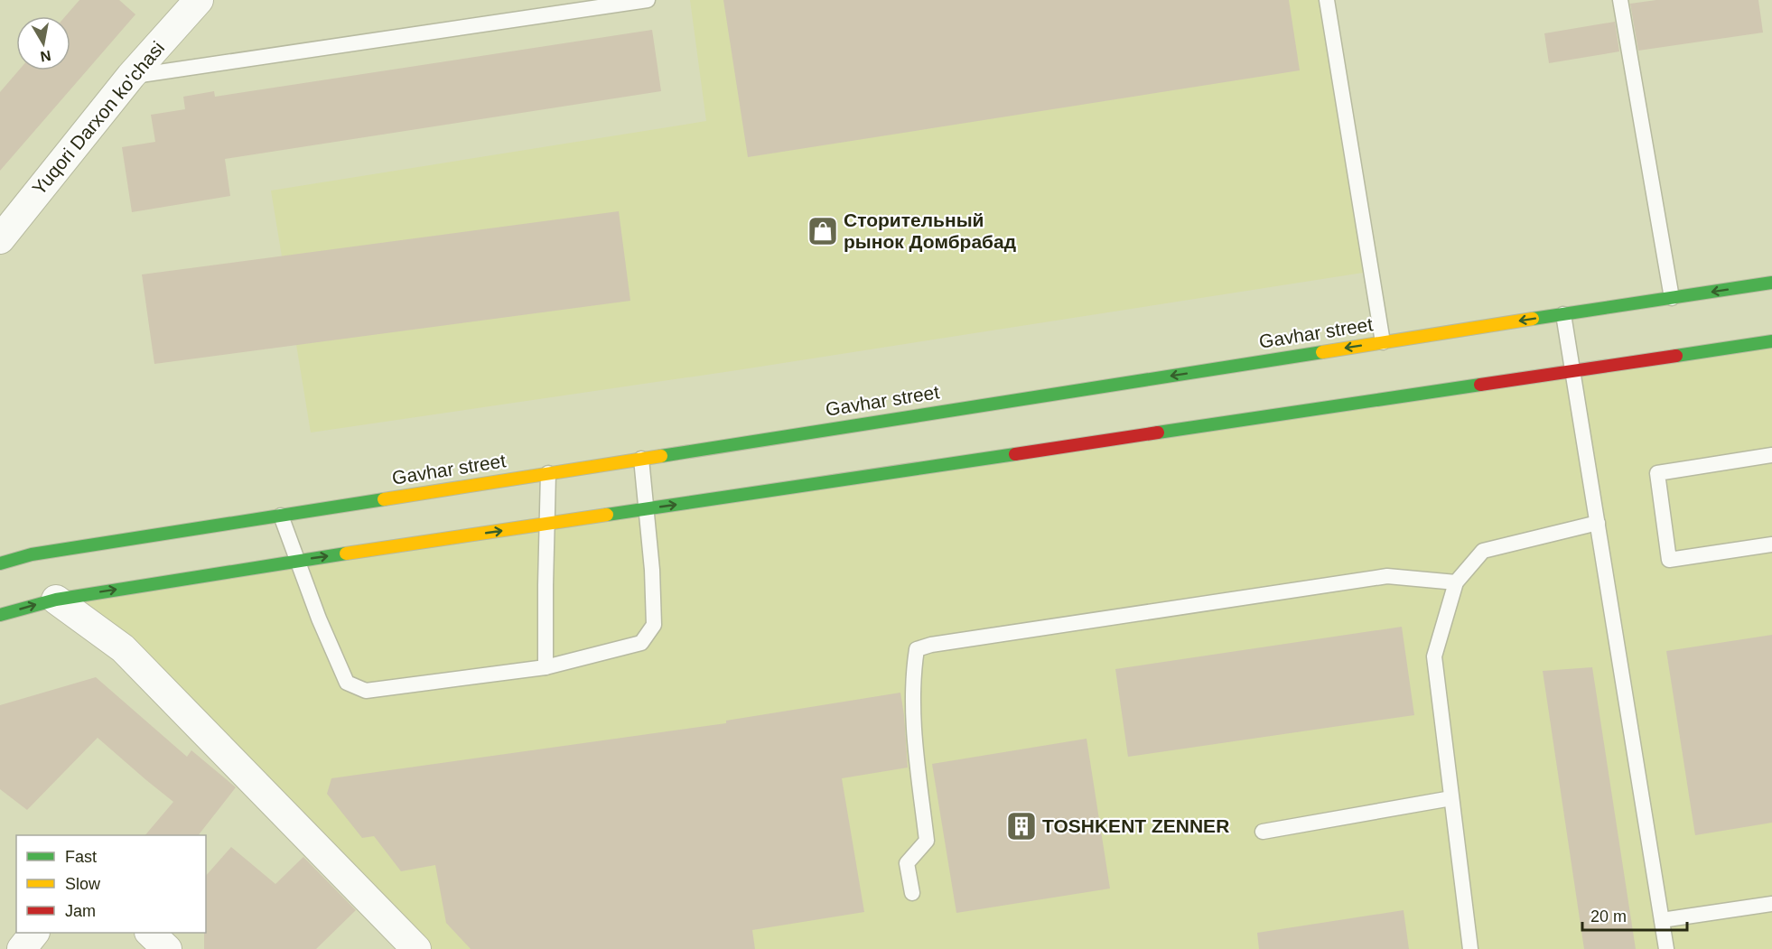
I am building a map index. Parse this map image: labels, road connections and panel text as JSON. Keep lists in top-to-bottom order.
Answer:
{
  "streets": {
    "main road": ["Gavhar street"],
    "street": ["Yuqori Darxon ko'chasi"]
  },
  "places": {
    "shop": ["Сторительный рынок Домбрабад"],
    "building": ["TOSHKENT ZENNER"]
  },
  "legend": ["Fast", "Slow", "Jam"],
  "scale_bar": "20 m",
  "north": "bottom"
}
